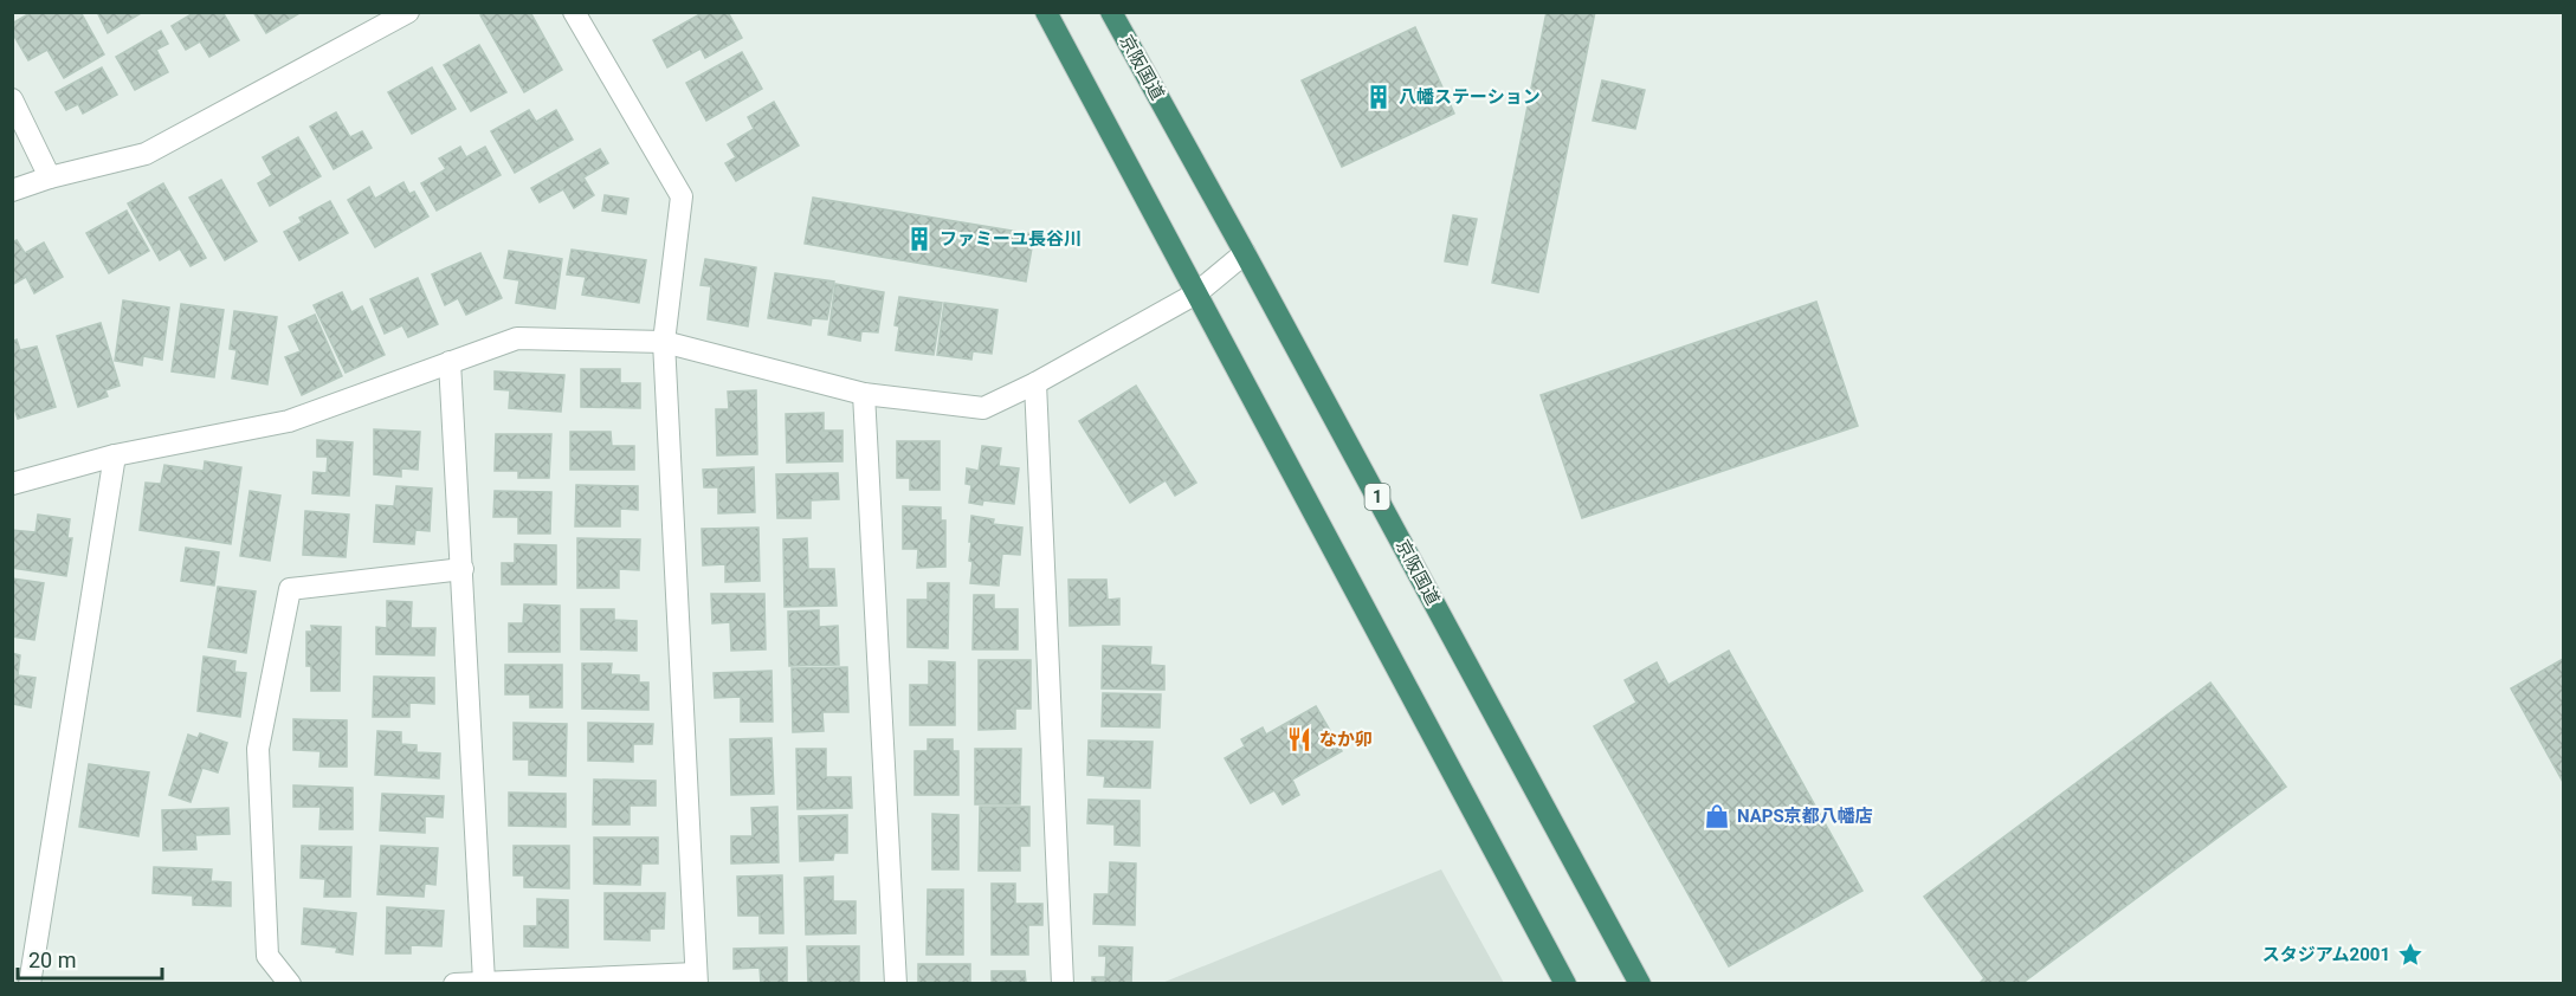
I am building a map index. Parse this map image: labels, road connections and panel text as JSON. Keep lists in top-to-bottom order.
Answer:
{
  "streets": {
    "highway": ["京阪国道", "1"]
  },
  "places": {
    "building": ["八幡ステーション", "ファミーユ長谷川"],
    "restaurant": ["なか卯"],
    "shop": ["NAPS京都八幡店"],
    "place": ["スタジアム2001"]
  },
  "scale_bar": "20 m"
}
